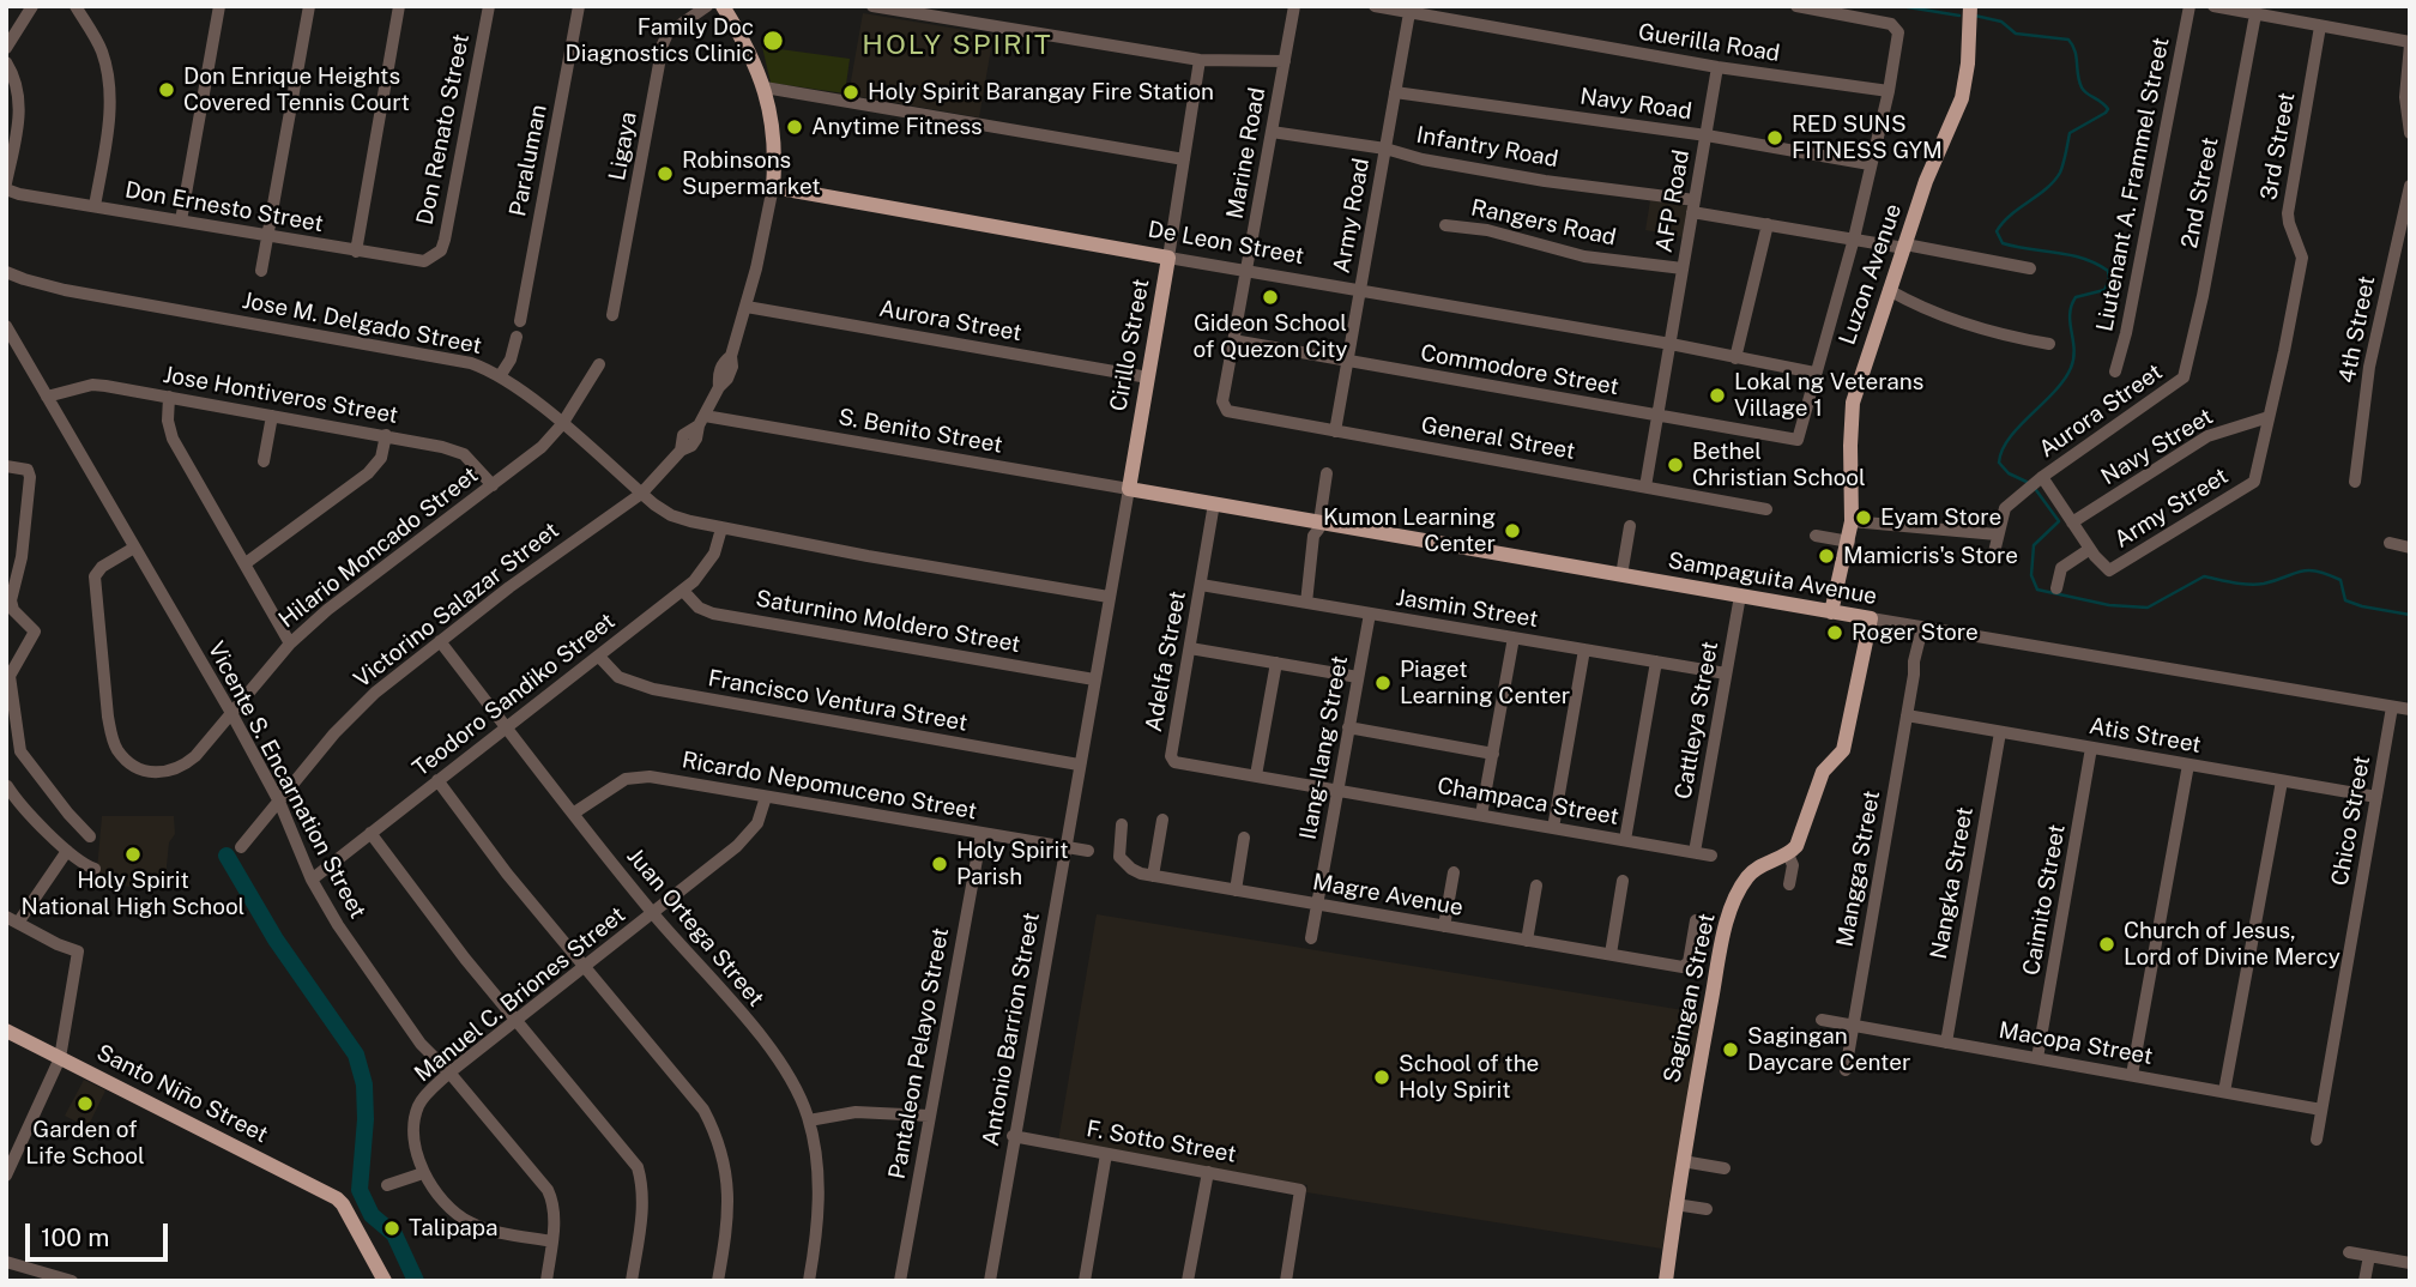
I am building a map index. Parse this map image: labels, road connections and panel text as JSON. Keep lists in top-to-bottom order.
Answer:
{
  "streets": {
    "main road": [
      "De Leon Street",
      "Luzon Avenue",
      "Cirillo Street",
      "Sampaguita Avenue",
      "Sagingan Street",
      "Santo Niño Street"
    ],
    "street": [
      "Guerilla Road",
      "Navy Road",
      "Don Renato Street",
      "Ligaya",
      "3rd Street",
      "Infantry Road",
      "Marine Road",
      "Paraluman",
      "Liutenant A. Frammel Street",
      "2nd Street",
      "AFP Road",
      "Don Ernesto Street",
      "Army Road",
      "Rangers Road",
      "Aurora Street",
      "Jose M. Delgado Street",
      "4th Street",
      "Commodore Street",
      "Jose Hontiveros Street",
      "S. Benito Street",
      "General Street",
      "Navy Street",
      "Army Street",
      "Hilario Moncado Street",
      "Victorino Salazar Street",
      "Jasmin Street",
      "Saturnino Moldero Street",
      "Adelfa Street",
      "Teodoro Sandiko Street",
      "Francisco Ventura Street",
      "Cattleya Street",
      "Atis Street",
      "Ilang-Ilang Street",
      "Vicente S. Encarnation Street",
      "Ricardo Nepomuceno Street",
      "Champaca Street",
      "Chico Street",
      "Mangga Street",
      "Nangka Street",
      "Magre Avenue",
      "Caimito Street",
      "Juan Ortega Street",
      "Manuel C. Briones Street",
      "Antonio Barrion Street",
      "Macopa Street",
      "Pantaleon Pelayo Street",
      "F. Sotto Street"
    ]
  },
  "crossings": [
    ["Guerilla Road", "AFP Road"],
    ["Guerilla Road", "Army Road"],
    ["Navy Road", "AFP Road"],
    ["Navy Road", "Army Road"],
    ["Don Renato Street", "Don Ernesto Street"],
    ["3rd Street", "Navy Street"],
    ["3rd Street", "Army Street"],
    ["Infantry Road", "Marine Road"],
    ["Infantry Road", "AFP Road"],
    ["Infantry Road", "Army Road"],
    ["Infantry Road", "Luzon Avenue"],
    ["Marine Road", "De Leon Street"],
    ["Marine Road", "Commodore Street"],
    ["Marine Road", "General Street"],
    ["2nd Street", "Aurora Street"],
    ["AFP Road", "Rangers Road"],
    ["AFP Road", "De Leon Street"],
    ["AFP Road", "Commodore Street"],
    ["AFP Road", "General Street"],
    ["Army Road", "De Leon Street"],
    ["Army Road", "Commodore Street"],
    ["Army Road", "General Street"],
    ["De Leon Street", "Cirillo Street"],
    ["De Leon Street", "Commodore Street"],
    ["De Leon Street", "Victorino Salazar Street"],
    ["Luzon Avenue", "Sampaguita Avenue"],
    ["Aurora Street", "Cirillo Street"],
    ["Aurora Street", "Army Street"],
    ["Aurora Street", "Victorino Salazar Street"],
    ["Jose M. Delgado Street", "Hilario Moncado Street"],
    ["Jose M. Delgado Street", "Victorino Salazar Street"],
    ["Jose M. Delgado Street", "Teodoro Sandiko Street"],
    ["Jose M. Delgado Street", "Antonio Barrion Street"],
    ["Cirillo Street", "S. Benito Street"],
    ["Cirillo Street", "Sampaguita Avenue"],
    ["Cirillo Street", "Antonio Barrion Street"],
    ["Jose Hontiveros Street", "Hilario Moncado Street"],
    ["Jose Hontiveros Street", "Vicente S. Encarnation Street"],
    ["S. Benito Street", "Sampaguita Avenue"],
    ["S. Benito Street", "Victorino Salazar Street"],
    ["S. Benito Street", "Antonio Barrion Street"],
    ["Navy Street", "Army Street"],
    ["Hilario Moncado Street", "Vicente S. Encarnation Street"],
    ["Sampaguita Avenue", "Adelfa Street"],
    ["Sampaguita Avenue", "Cattleya Street"],
    ["Sampaguita Avenue", "Chico Street"],
    ["Sampaguita Avenue", "Mangga Street"],
    ["Sampaguita Avenue", "Antonio Barrion Street"],
    ["Victorino Salazar Street", "Vicente S. Encarnation Street"],
    ["Victorino Salazar Street", "Juan Ortega Street"],
    ["Jasmin Street", "Adelfa Street"],
    ["Jasmin Street", "Cattleya Street"],
    ["Jasmin Street", "Ilang-Ilang Street"],
    ["Saturnino Moldero Street", "Teodoro Sandiko Street"],
    ["Saturnino Moldero Street", "Antonio Barrion Street"],
    ["Adelfa Street", "Ilang-Ilang Street"],
    ["Adelfa Street", "Champaca Street"],
    ["Teodoro Sandiko Street", "Francisco Ventura Street"],
    ["Teodoro Sandiko Street", "Vicente S. Encarnation Street"],
    ["Teodoro Sandiko Street", "Juan Ortega Street"],
    ["Francisco Ventura Street", "Antonio Barrion Street"],
    ["Cattleya Street", "Champaca Street"],
    ["Atis Street", "Chico Street"],
    ["Atis Street", "Mangga Street"],
    ["Atis Street", "Nangka Street"],
    ["Atis Street", "Caimito Street"],
    ["Ilang-Ilang Street", "Champaca Street"],
    ["Ilang-Ilang Street", "Magre Avenue"],
    ["Vicente S. Encarnation Street", "Manuel C. Briones Street"],
    ["Ricardo Nepomuceno Street", "Juan Ortega Street"],
    ["Ricardo Nepomuceno Street", "Manuel C. Briones Street"],
    ["Ricardo Nepomuceno Street", "Antonio Barrion Street"],
    ["Ricardo Nepomuceno Street", "Pantaleon Pelayo Street"],
    ["Chico Street", "Macopa Street"],
    ["Mangga Street", "Macopa Street"],
    ["Nangka Street", "Macopa Street"],
    ["Caimito Street", "Macopa Street"],
    ["Juan Ortega Street", "Manuel C. Briones Street"],
    ["Antonio Barrion Street", "F. Sotto Street"]
  ],
  "districts": ["HOLY SPIRIT"],
  "places": [
    "Family Doc Diagnostics Clinic",
    "Don Enrique Heights Covered Tennis Court",
    "Holy Spirit Barangay Fire Station",
    "Anytime Fitness",
    "RED SUNS FITNESS GYM",
    "Robinsons Supermarket",
    "Gideon School of Quezon City",
    "Lokal ng Veterans Village 1",
    "Bethel Christian School",
    "Eyam Store",
    "Kumon Learning Center",
    "Mamicris's Store",
    "Roger Store",
    "Piaget Learning Center",
    "Holy Spirit National High School",
    "Holy Spirit Parish",
    "Church of Jesus, Lord of Divine Mercy",
    "Sagingan Daycare Center",
    "School of the Holy Spirit",
    "Garden of Life School",
    "Talipapa"
  ],
  "scale_bar": "100 m"
}
